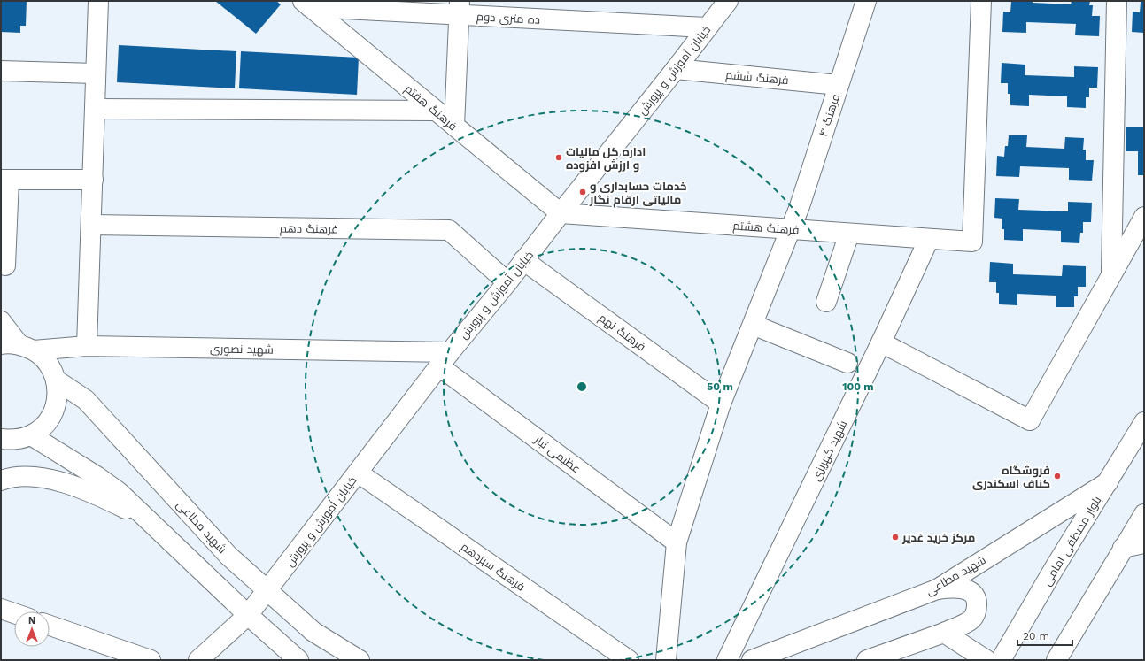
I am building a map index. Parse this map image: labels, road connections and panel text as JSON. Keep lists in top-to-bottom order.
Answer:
{
  "streets": {
    "street": [
      "ده متری دوم",
      "خیابان آموزش و پرورش",
      "فرهنگ ششم",
      "فرهنگ هفتم",
      "فرهنگ ۴",
      "فرهنگ هشتم",
      "فرهنگ دهم",
      "فرهنگ نهم",
      "شهید نصوری",
      "شهید کهریزی",
      "عظیمی تبار",
      "شهید مطاعی",
      "بلوار مصطفی امامی",
      "فرهنگ سیزدهم"
    ]
  },
  "crossings": [
    ["ده متری دوم", "خیابان آموزش و پرورش"],
    ["ده متری دوم", "فرهنگ هفتم"],
    ["خیابان آموزش و پرورش", "فرهنگ ششم"],
    ["خیابان آموزش و پرورش", "فرهنگ هفتم"],
    ["خیابان آموزش و پرورش", "فرهنگ هشتم"],
    ["خیابان آموزش و پرورش", "فرهنگ دهم"],
    ["خیابان آموزش و پرورش", "فرهنگ نهم"],
    ["خیابان آموزش و پرورش", "شهید نصوری"],
    ["خیابان آموزش و پرورش", "عظیمی تبار"],
    ["خیابان آموزش و پرورش", "شهید مطاعی"],
    ["خیابان آموزش و پرورش", "فرهنگ سیزدهم"],
    ["فرهنگ ششم", "فرهنگ ۴"],
    ["فرهنگ هفتم", "فرهنگ هشتم"],
    ["فرهنگ ۴", "فرهنگ هشتم"],
    ["فرهنگ ۴", "فرهنگ نهم"],
    ["فرهنگ ۴", "عظیمی تبار"],
    ["فرهنگ هشتم", "شهید کهریزی"],
    ["شهید نصوری", "عظیمی تبار"],
    ["شهید مطاعی", "بلوار مصطفی امامی"]
  ],
  "places": [
    "اداره کل مالیات و ارزش افزوده",
    "خدمات حسابداری و مالیاتی ارقام نگار",
    "فروشگاه کناف اسکندری",
    "مرکز خرید غدیر"
  ],
  "scale_bar": "20 m",
  "north": "top",
  "rings": ["50 m", "100 m"]
}
